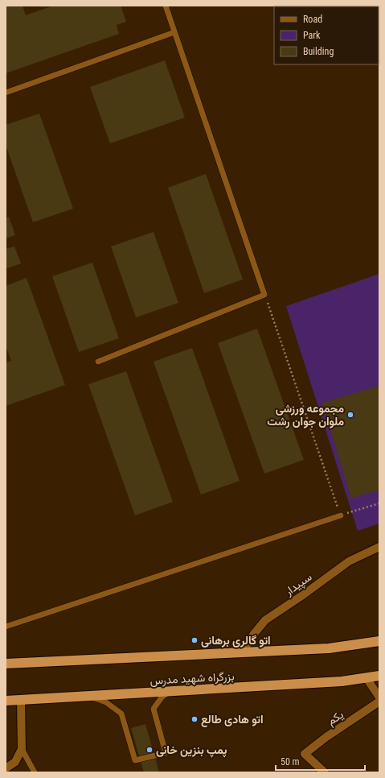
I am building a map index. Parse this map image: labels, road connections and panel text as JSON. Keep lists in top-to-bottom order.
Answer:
{
  "streets": {
    "highway": ["بزرگراه شهید مدرس"],
    "street": ["سپیدار", "یکم"]
  },
  "crossings": [
    ["سپیدار", "بزرگراه شهید مدرس"]
  ],
  "places": [
    "مجموعه ورزشی ملوان جوان رشت",
    "اتو گالری برهانی",
    "اتو هادی طالع",
    "پمپ بنزین خانی"
  ],
  "legend": ["Road", "Park", "Building"],
  "scale_bar": "50 m"
}
